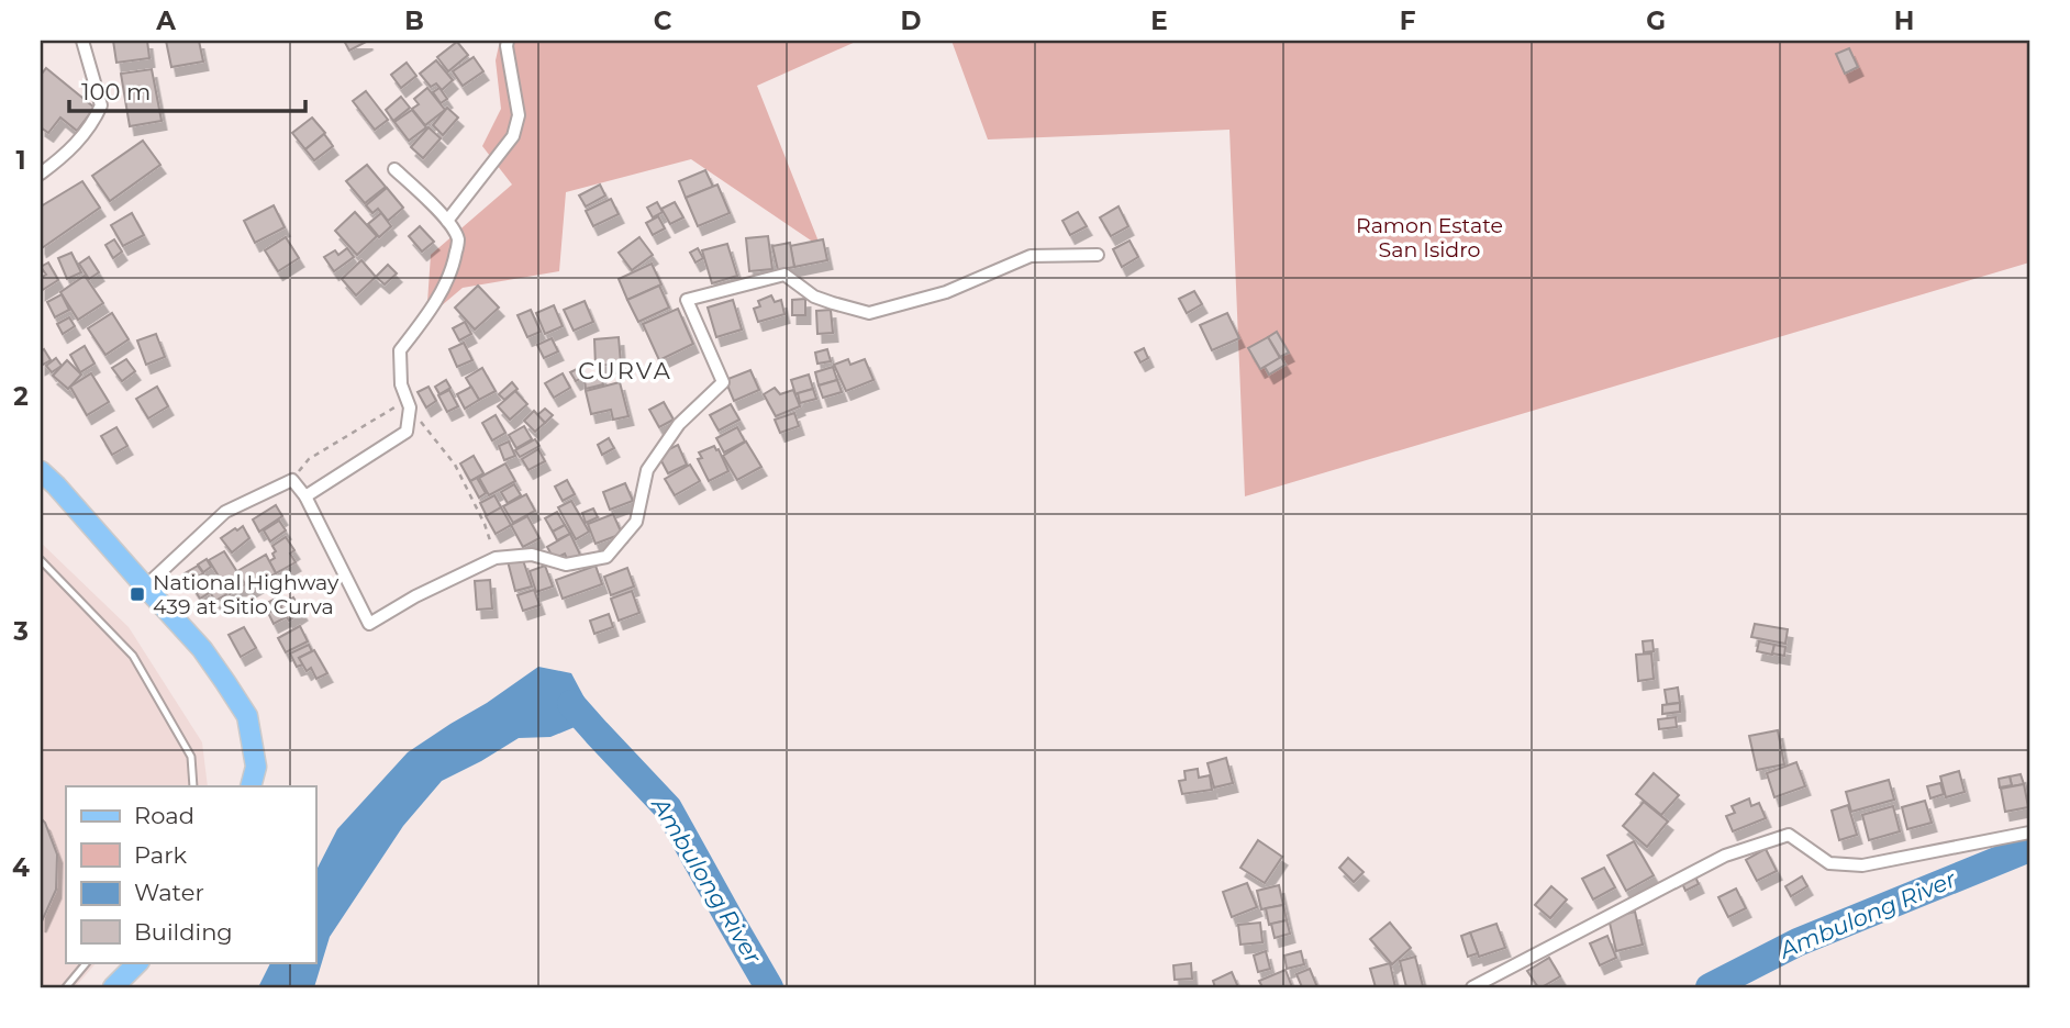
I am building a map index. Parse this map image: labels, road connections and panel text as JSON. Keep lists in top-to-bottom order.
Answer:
{
  "districts": ["CURVA"],
  "water": ["Ambulong River"],
  "parks": ["Ramon Estate San Isidro"],
  "places": {
    "transit": ["National Highway 439 at Sitio Curva"]
  },
  "legend": [
    "Road",
    "Park",
    "Water",
    "Building"
  ],
  "scale_bar": "100 m",
  "grid": {
    "columns": [
      "A",
      "B",
      "C",
      "D",
      "E",
      "F",
      "G",
      "H"
    ],
    "rows": [
      "1",
      "2",
      "3",
      "4"
    ]
  }
}
